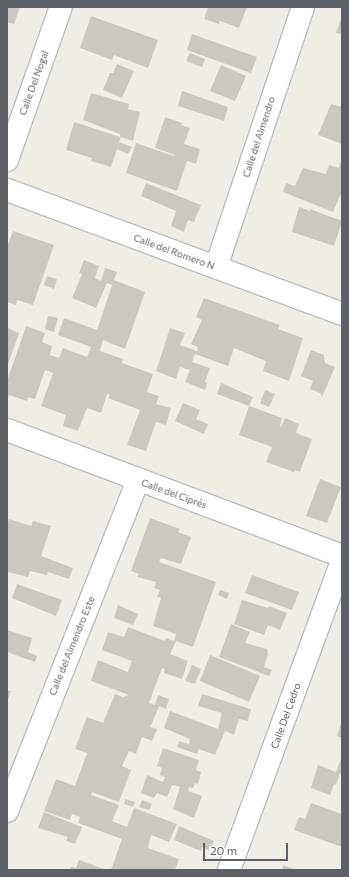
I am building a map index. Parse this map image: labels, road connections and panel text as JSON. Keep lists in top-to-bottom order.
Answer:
{
  "streets": {
    "street": [
      "Calle Del Nogal",
      "Calle del Almendro",
      "Calle del Romero N",
      "Calle del Ciprés",
      "Calle del Almendro Este",
      "Calle Del Cedro"
    ]
  },
  "crossings": [
    ["Calle del Almendro", "Calle del Romero N"],
    ["Calle del Ciprés", "Calle del Almendro Este"]
  ],
  "scale_bar": "20 m"
}
